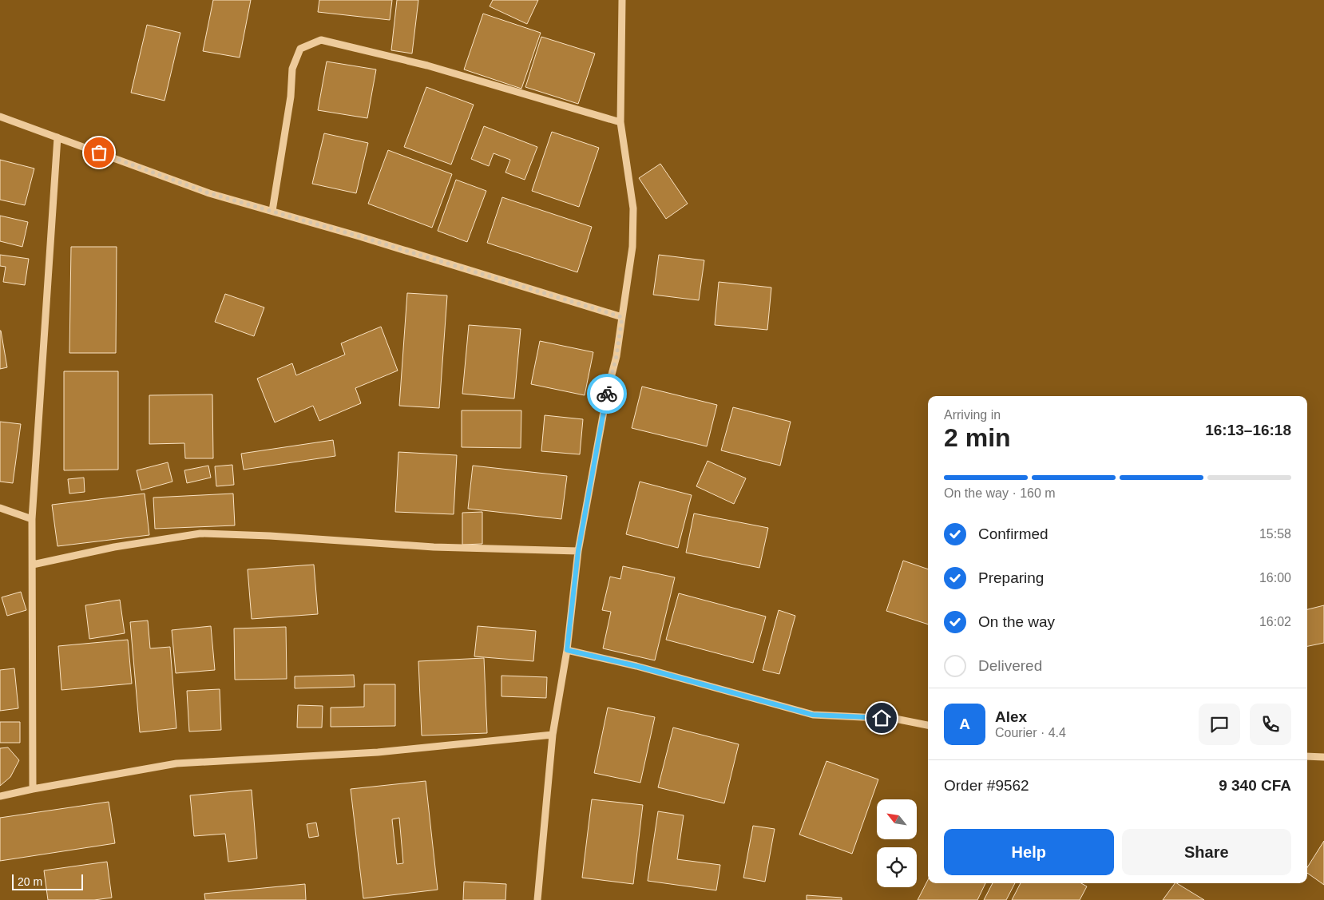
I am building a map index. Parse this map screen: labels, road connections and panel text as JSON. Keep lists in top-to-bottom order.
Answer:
{
  "scale_bar": "20 m",
  "north": "top left",
  "page": {
    "heading": ["2 min", "Arriving in", "16:13–16:18"],
    "panel": [
      "Alex",
      "Courier · 4.4",
      "Order #9562",
      "9 340 CFA"
    ],
    "bar": "On the way · 160 m",
    "list": [
      ["Confirmed", "15:58"],
      ["Preparing", "16:00"],
      ["On the way", "16:02"],
      "Delivered"
    ],
    "round": "A",
    "buttons": ["Help", "Share"],
    "scale": "20 m"
  }
}
